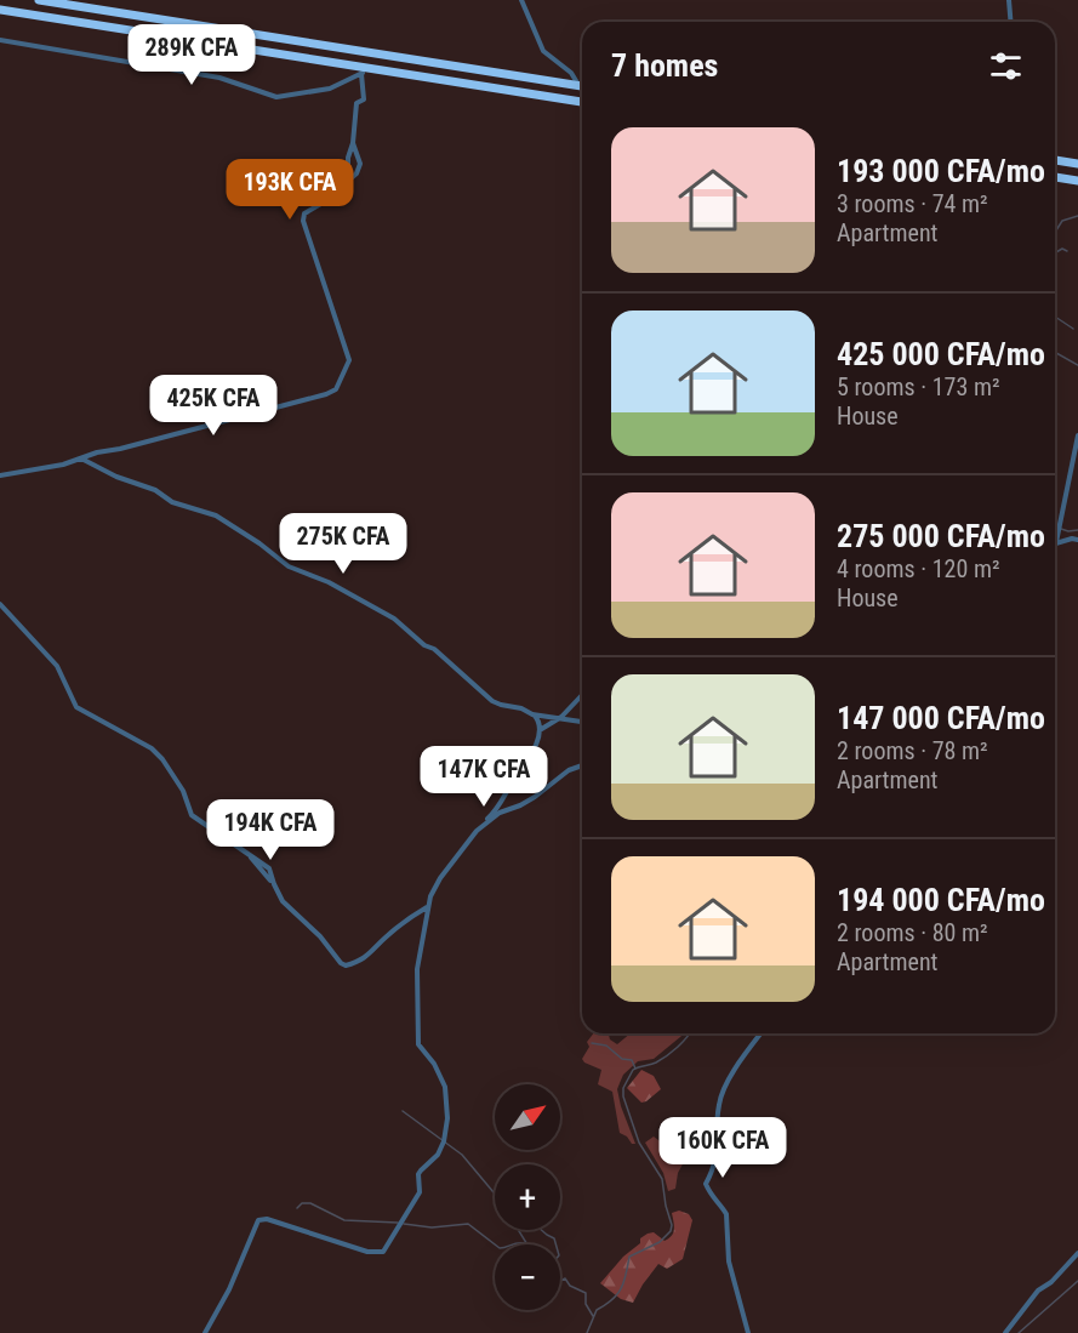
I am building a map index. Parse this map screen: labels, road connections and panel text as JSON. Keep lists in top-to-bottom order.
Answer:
{
  "north": "top right",
  "page": {
    "heading": "7 homes",
    "price": [
      "289K CFA",
      "193K CFA",
      "425K CFA",
      "275K CFA",
      "147K CFA",
      "194K CFA",
      "160K CFA"
    ],
    "list": [
      {
        "name": "193 000 CFA/mo",
        "note": "3 rooms · 74 m² · Apartment"
      },
      {
        "name": "425 000 CFA/mo",
        "note": "5 rooms · 173 m² · House"
      },
      {
        "name": "275 000 CFA/mo",
        "note": "4 rooms · 120 m² · House"
      },
      {
        "name": "147 000 CFA/mo",
        "note": "2 rooms · 78 m² · Apartment"
      },
      {
        "name": "194 000 CFA/mo",
        "note": "2 rooms · 80 m² · Apartment"
      }
    ],
    "map_buttons": ["+", "−"]
  }
}
